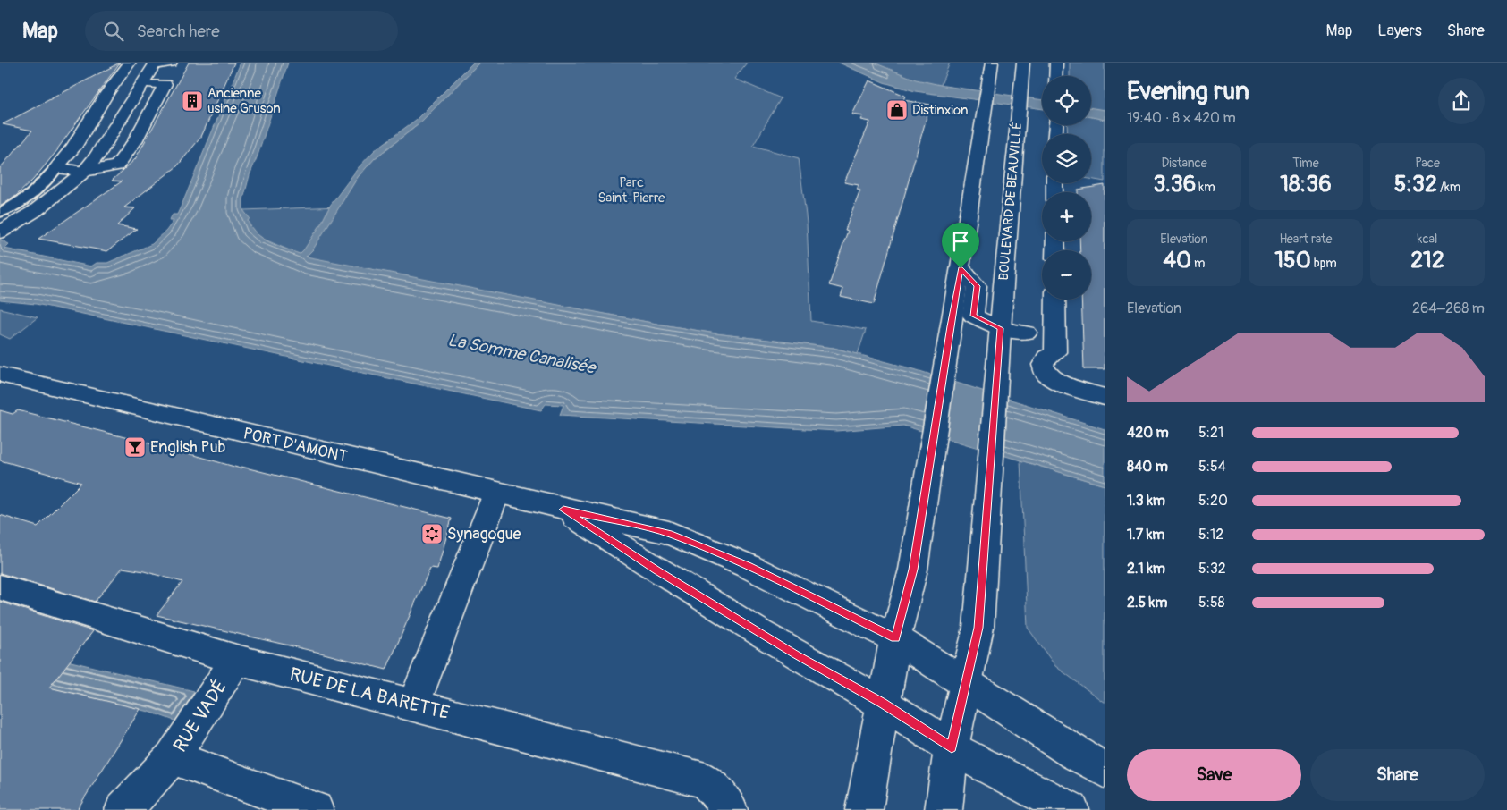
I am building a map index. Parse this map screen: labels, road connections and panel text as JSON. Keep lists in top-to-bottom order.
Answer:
{
  "streets": {
    "main road": [
      "BOULEVARD DE BEAUVILLÉ",
      "PORT D'AMONT",
      "RUE DE LA BARETTE",
      "RUE VADÉ"
    ]
  },
  "crossings": [
    ["BOULEVARD DE BEAUVILLÉ", "PORT D'AMONT"],
    ["RUE DE LA BARETTE", "RUE VADÉ"]
  ],
  "water": ["La Somme Canalisée"],
  "parks": ["Parc Saint-Pierre"],
  "places": {
    "building": ["Ancienne usine Gruson"],
    "shop": ["Distinxion"],
    "bar": ["English Pub"],
    "synagogue": ["Synagogue"]
  },
  "page": {
    "header": "Map",
    "search": "Search here",
    "nav": ["Map", "Layers", "Share"],
    "heading": ["Evening run", "19:40 · 8 × 420 m"],
    "map_buttons": ["+", "−"],
    "stats": [
      ["Distance", "3.36 km"],
      ["Time", "18:36"],
      ["Pace", "5:32 /km"],
      ["Elevation", "40 m"],
      ["Heart rate", "150 bpm"],
      ["kcal", "212"]
    ],
    "chart": ["Elevation", "264–268 m"],
    "list": [
      {
        "name": "420 m",
        "note": "5:21"
      },
      {
        "name": "840 m",
        "note": "5:54"
      },
      {
        "name": "1.3 km",
        "note": "5:20"
      },
      {
        "name": "1.7 km",
        "note": "5:12"
      },
      {
        "name": "2.1 km",
        "note": "5:32"
      },
      {
        "name": "2.5 km",
        "note": "5:58"
      }
    ],
    "buttons": ["Save", "Share"]
  }
}
